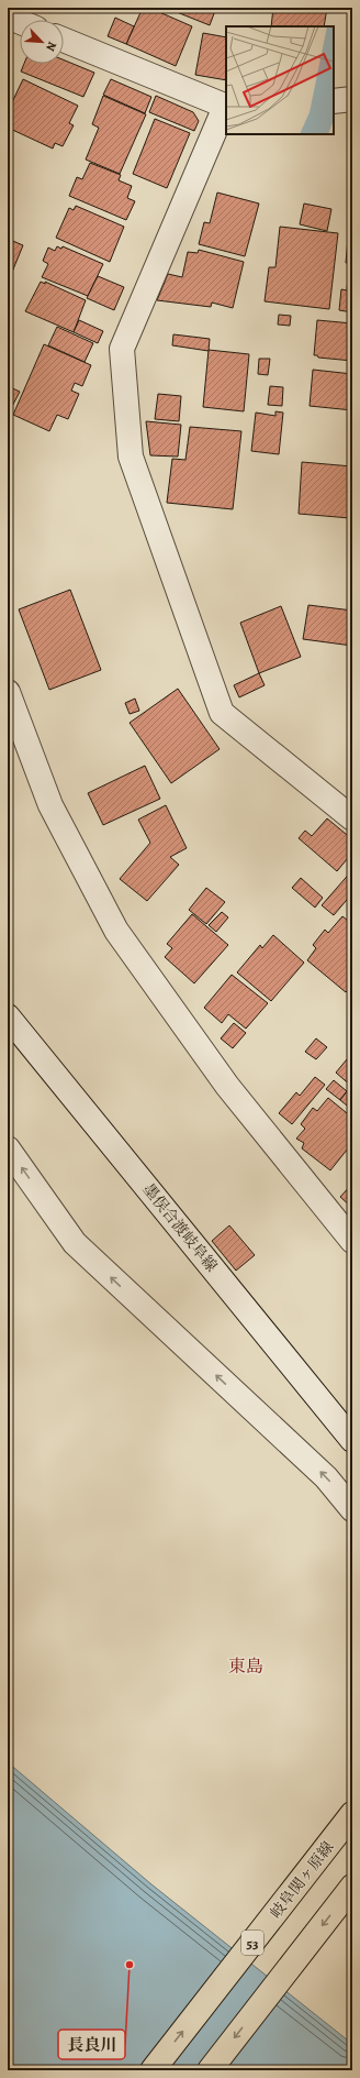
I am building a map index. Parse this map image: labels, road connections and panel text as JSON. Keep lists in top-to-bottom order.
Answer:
{
  "streets": {
    "main road": ["岐阜関ヶ原線", "53"],
    "street": ["墨俣合渡岐阜線"]
  },
  "districts": ["東島"],
  "places": ["長良川"],
  "north": "bottom right"
}
